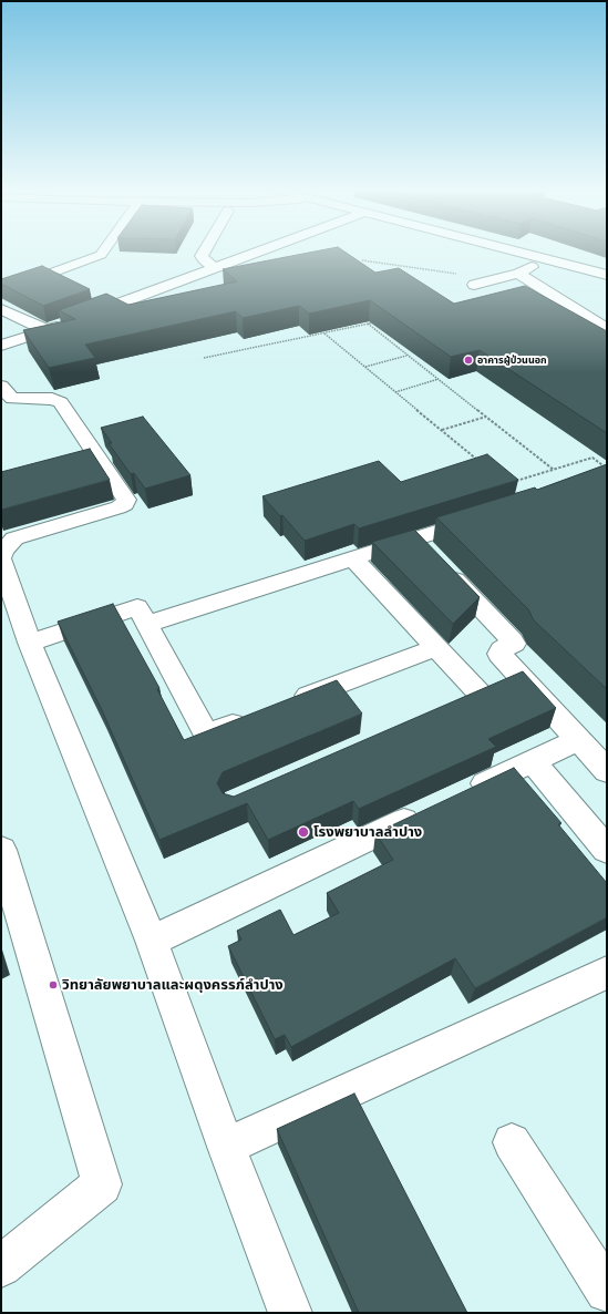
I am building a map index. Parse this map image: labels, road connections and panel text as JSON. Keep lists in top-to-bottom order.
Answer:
{
  "places": ["อาคารผู้ป่วนนอก", "โรงพยาบาลลำปาง", "วิทยาลัยพยาบาลและผดุงครรภ์ลําปาง"]
}
